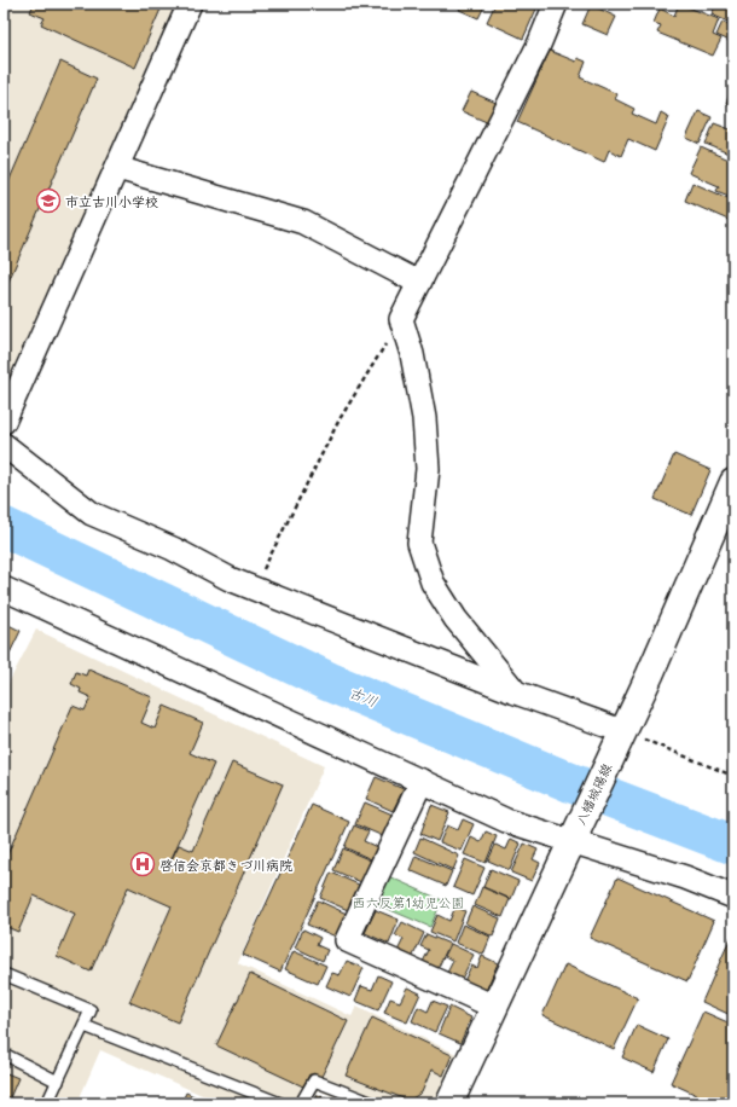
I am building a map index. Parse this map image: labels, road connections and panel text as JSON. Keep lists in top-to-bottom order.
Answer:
{
  "streets": {
    "main road": ["八幡城陽線"]
  },
  "water": ["古川"],
  "parks": ["西六反第1幼児公園"],
  "places": {
    "school or university": ["市立古川小学校"],
    "hospital": ["啓信会京都きづ川病院"]
  }
}
